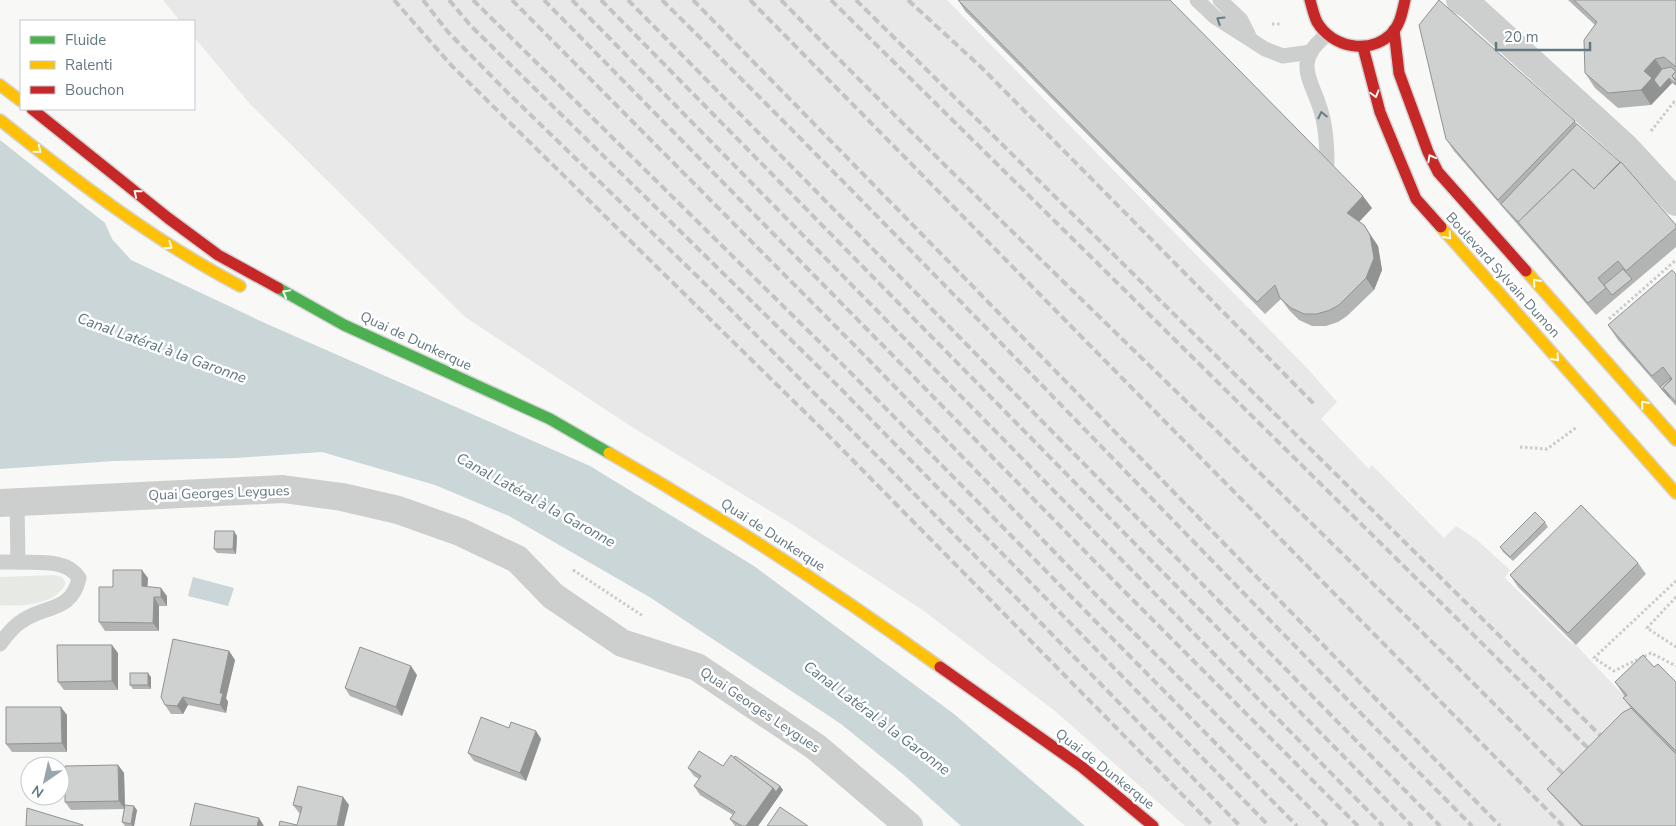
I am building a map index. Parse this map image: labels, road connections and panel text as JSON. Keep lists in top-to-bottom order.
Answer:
{
  "streets": {
    "street": ["Boulevard Sylvain Dumon", "Quai de Dunkerque", "Quai Georges Leygues"]
  },
  "water": ["Canal Latéral à la Garonne"],
  "legend": ["Fluide", "Ralenti", "Bouchon"],
  "scale_bar": "20 m",
  "north": "bottom left"
}
